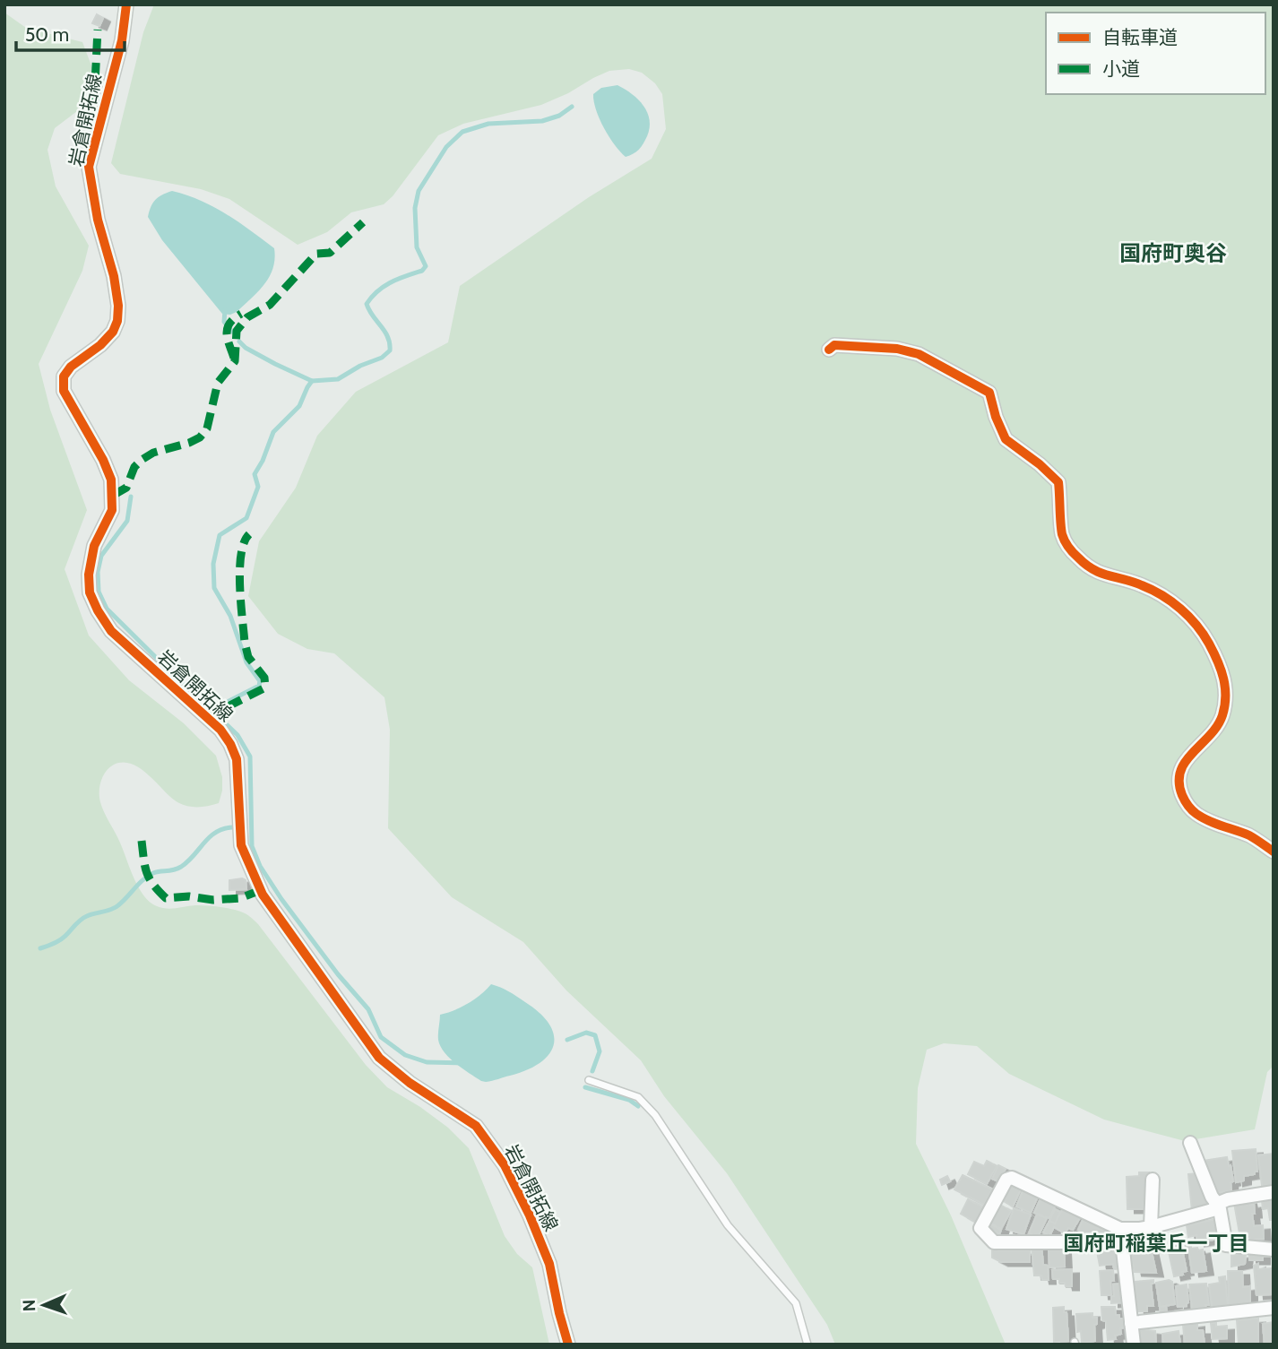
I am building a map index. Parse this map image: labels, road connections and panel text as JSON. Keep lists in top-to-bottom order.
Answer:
{
  "streets": {
    "street": ["岩倉開拓線"]
  },
  "districts": ["国府町奥谷", "国府町稲葉丘一丁目"],
  "legend": ["自転車道", "小道"],
  "scale_bar": "50 m",
  "north": "left"
}
